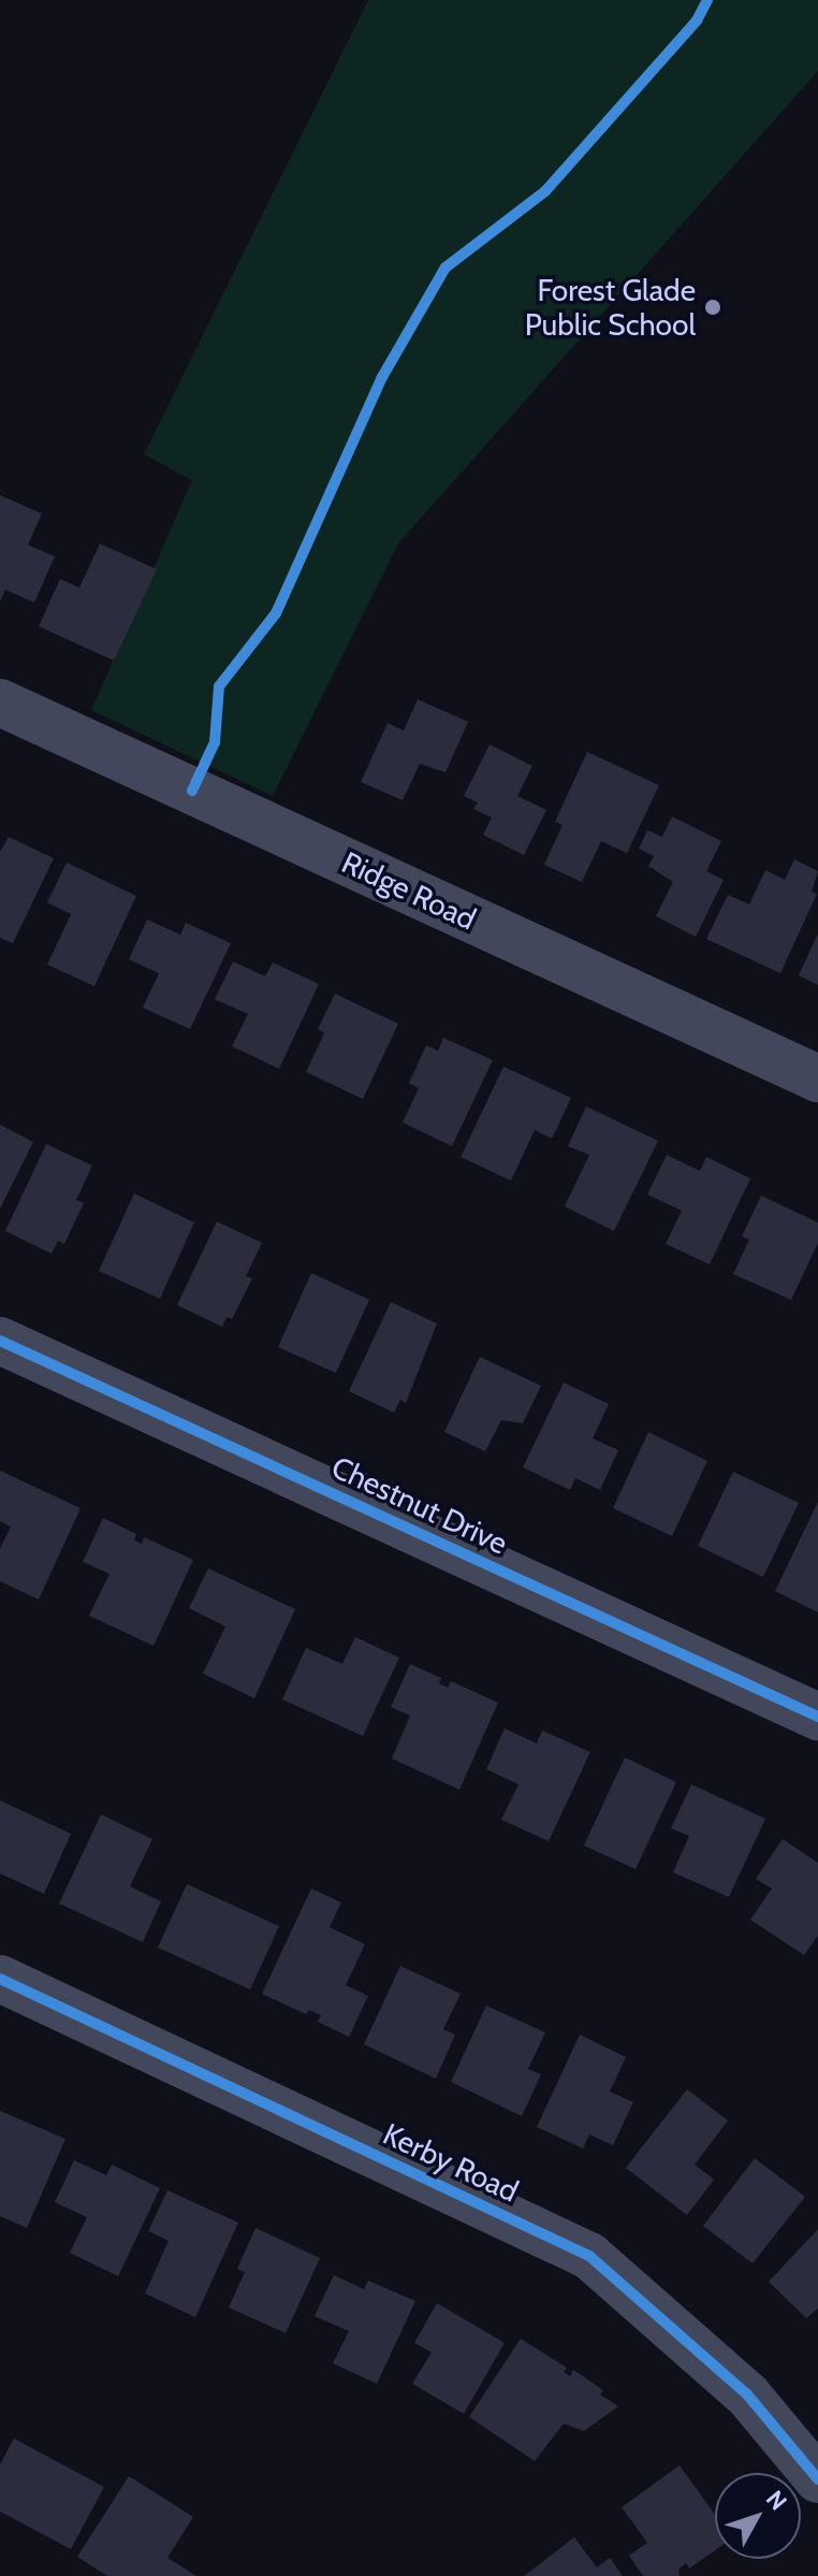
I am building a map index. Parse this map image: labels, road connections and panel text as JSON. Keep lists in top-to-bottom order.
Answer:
{
  "streets": {
    "street": ["Ridge Road", "Chestnut Drive", "Kerby Road"]
  },
  "places": ["Forest Glade Public School"],
  "north": "top right"
}
